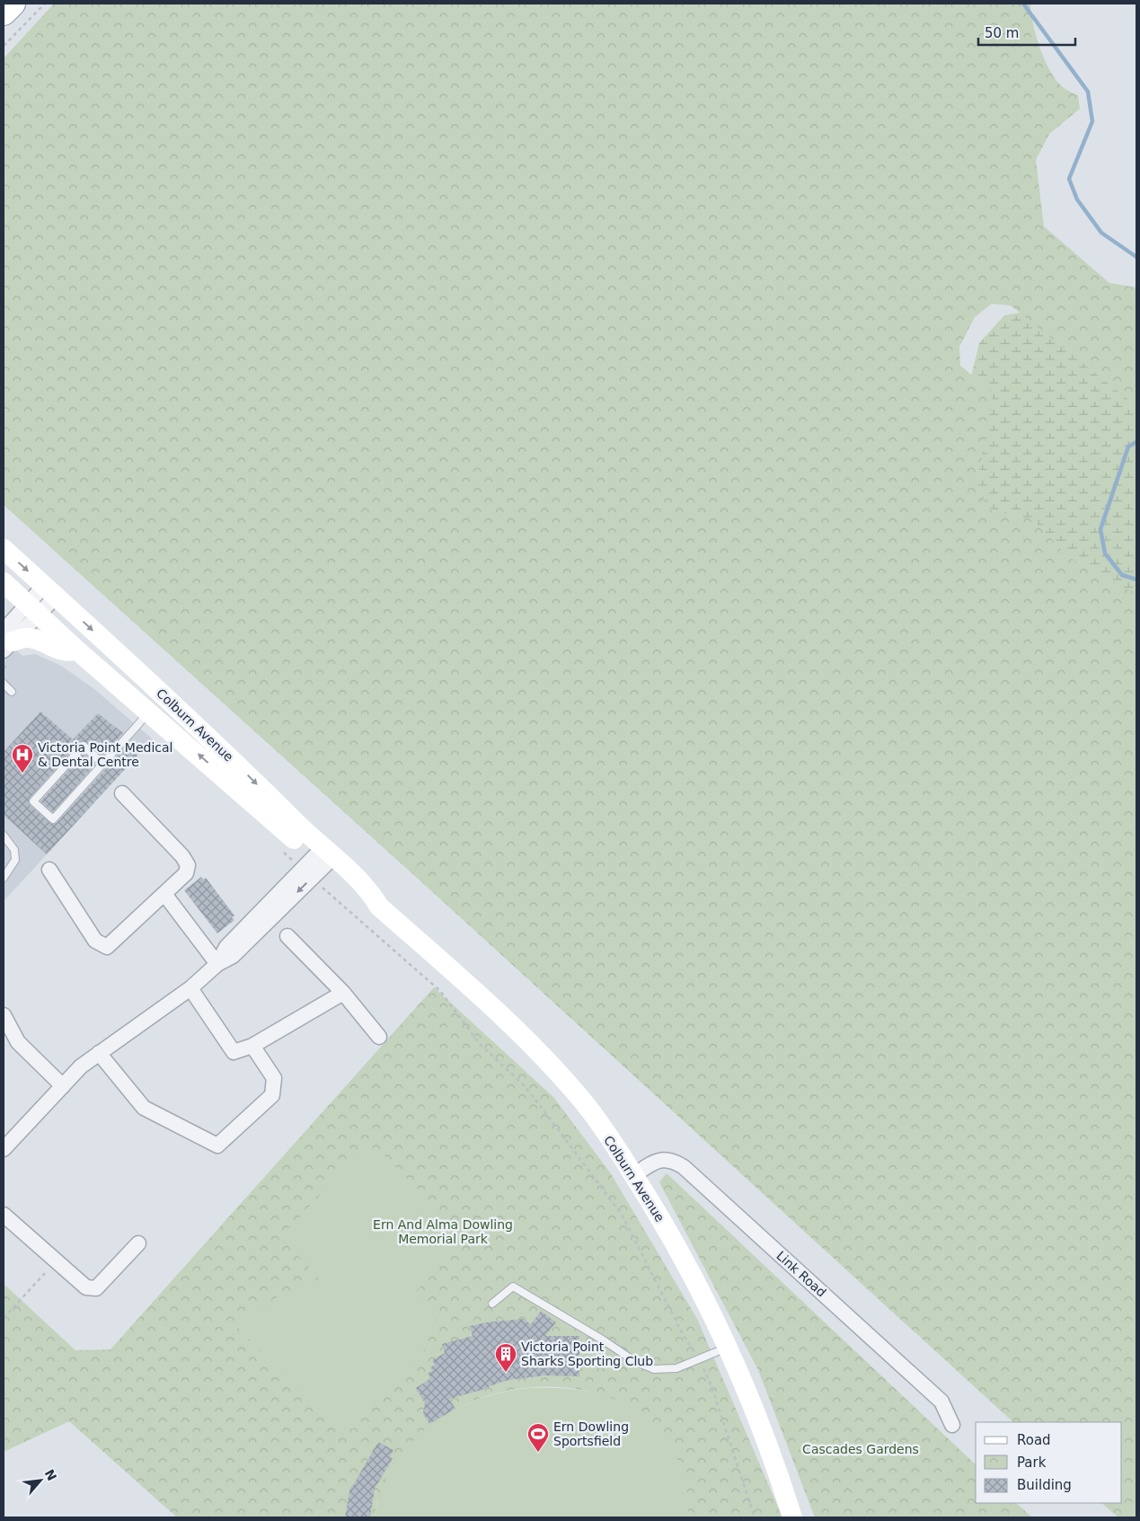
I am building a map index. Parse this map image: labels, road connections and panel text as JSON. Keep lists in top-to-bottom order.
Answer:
{
  "streets": {
    "main road": ["Colburn Avenue"],
    "street": ["Link Road"]
  },
  "crossings": [
    ["Colburn Avenue", "Link Road"]
  ],
  "parks": ["Ern And Alma Dowling Memorial Park", "Cascades Gardens"],
  "places": {
    "hospital": ["Victoria Point Medical & Dental Centre"],
    "building": ["Victoria Point Sharks Sporting Club"],
    "sports": ["Ern Dowling Sportsfield"]
  },
  "legend": ["Road", "Park", "Building"],
  "scale_bar": "50 m",
  "north": "top right"
}
